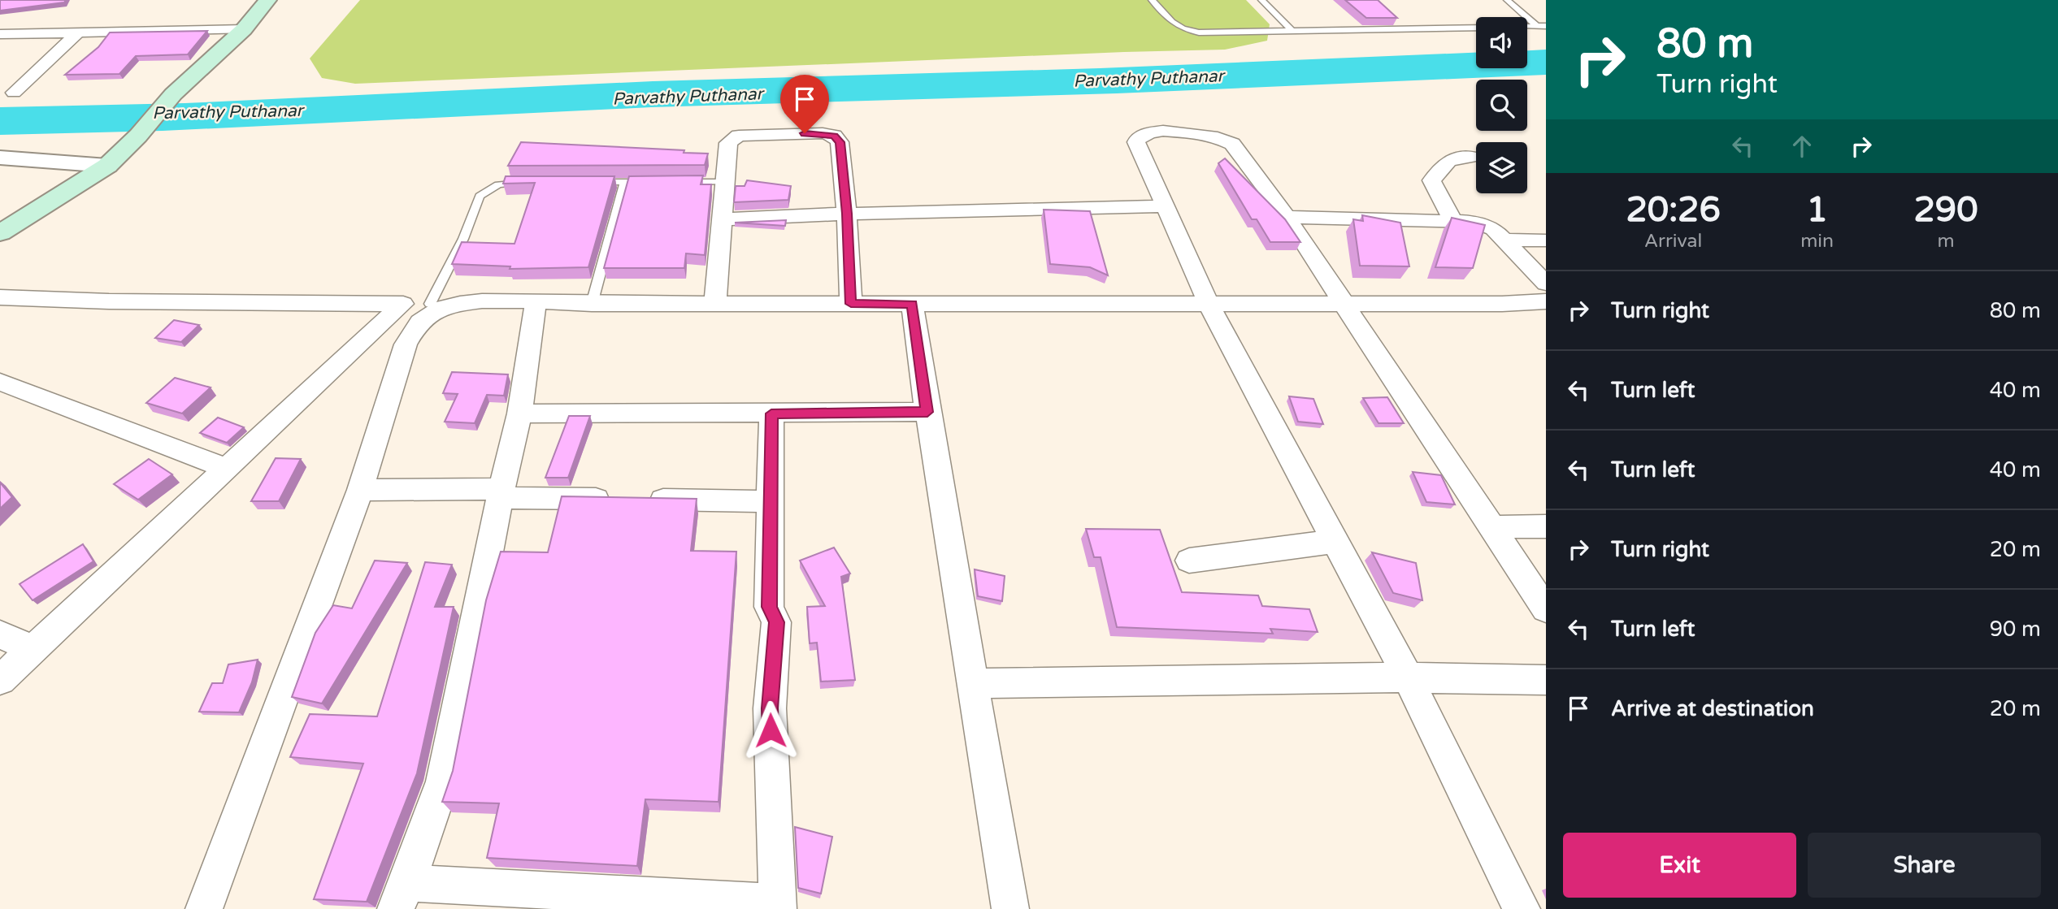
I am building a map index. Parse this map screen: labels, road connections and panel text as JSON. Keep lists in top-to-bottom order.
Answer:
{
  "water": ["Parvathy Puthanar"],
  "page": {
    "turn": ["80 m", "Turn right"],
    "eta": [
      "20:26",
      "Arrival",
      "1",
      "min",
      "290",
      "m"
    ],
    "list": [
      {
        "name": "Turn right",
        "value": "80 m"
      },
      {
        "name": "Turn left",
        "value": "40 m"
      },
      {
        "name": "Turn left",
        "value": "40 m"
      },
      {
        "name": "Turn right",
        "value": "20 m"
      },
      {
        "name": "Turn left",
        "value": "90 m"
      },
      {
        "name": "Arrive at destination",
        "value": "20 m"
      }
    ],
    "buttons": ["Exit", "Share"]
  }
}
